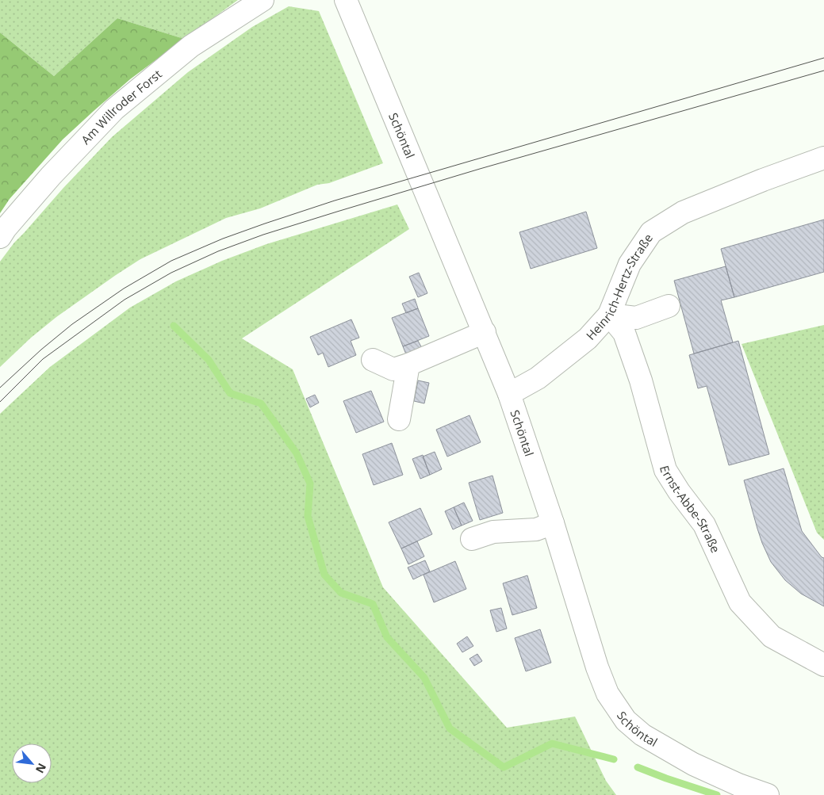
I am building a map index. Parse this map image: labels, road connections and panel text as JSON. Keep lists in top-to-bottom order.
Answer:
{
  "streets": {
    "street": [
      "Am Willroder Forst",
      "Schöntal",
      "Heinrich-Hertz-Straße",
      "Ernst-Abbe-Straße"
    ]
  },
  "crossings": [
    ["Schöntal", "Heinrich-Hertz-Straße"],
    ["Heinrich-Hertz-Straße", "Ernst-Abbe-Straße"]
  ],
  "north": "bottom right"
}
